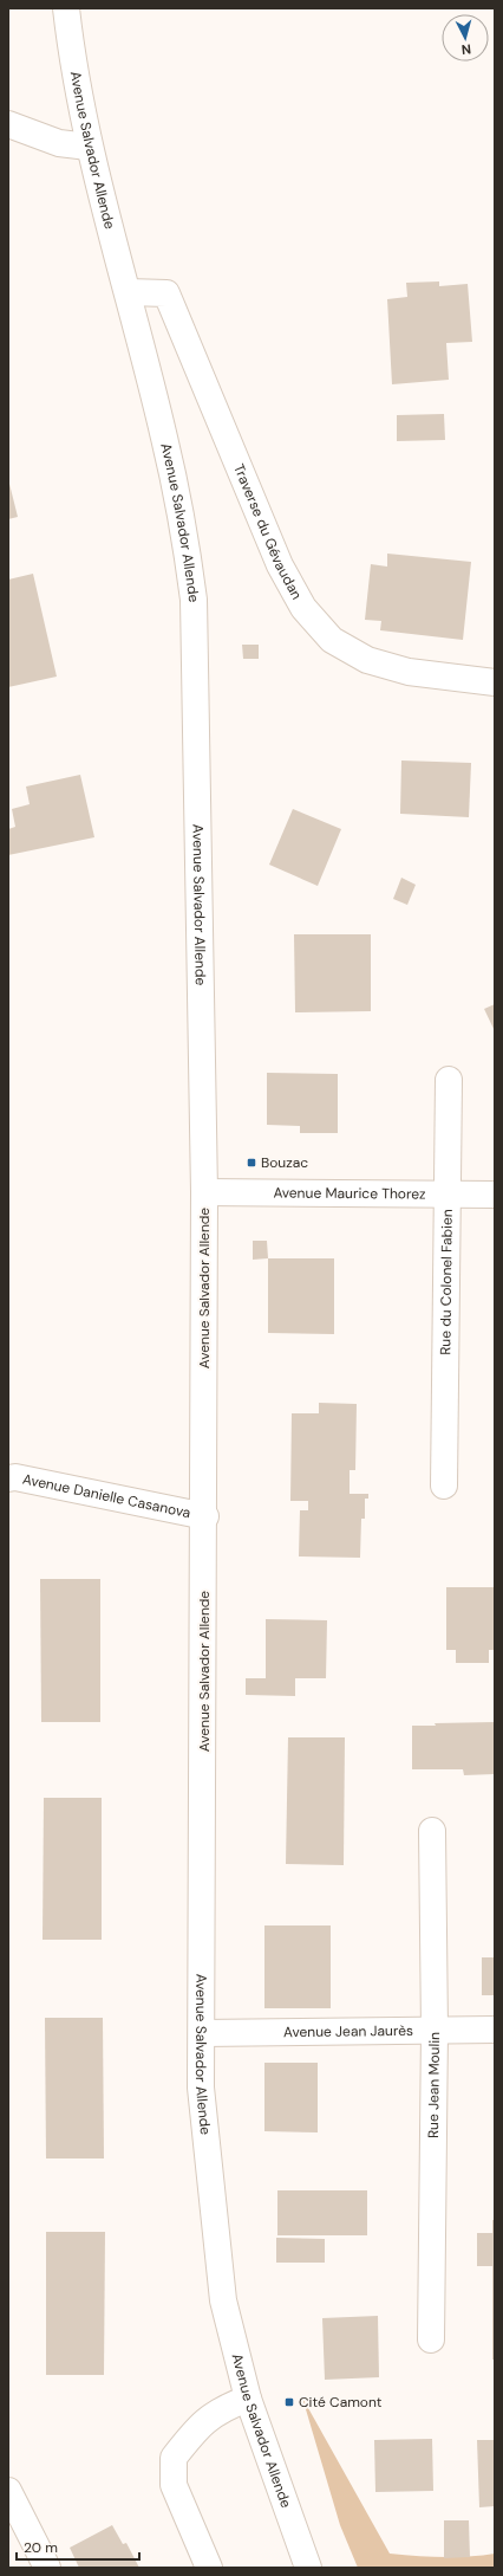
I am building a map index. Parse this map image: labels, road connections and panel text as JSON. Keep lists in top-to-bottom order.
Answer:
{
  "streets": {
    "street": [
      "Avenue Salvador Allende",
      "Traverse du Gévaudan",
      "Avenue Maurice Thorez",
      "Rue du Colonel Fabien",
      "Avenue Danielle Casanova",
      "Avenue Jean Jaurès",
      "Rue Jean Moulin"
    ]
  },
  "crossings": [
    ["Avenue Salvador Allende", "Traverse du Gévaudan"],
    ["Avenue Salvador Allende", "Avenue Maurice Thorez"],
    ["Avenue Salvador Allende", "Avenue Danielle Casanova"],
    ["Avenue Salvador Allende", "Avenue Jean Jaurès"],
    ["Avenue Maurice Thorez", "Rue du Colonel Fabien"],
    ["Avenue Jean Jaurès", "Rue Jean Moulin"]
  ],
  "places": {
    "transit": ["Bouzac", "Cité Camont"]
  },
  "scale_bar": "20 m",
  "north": "bottom"
}
